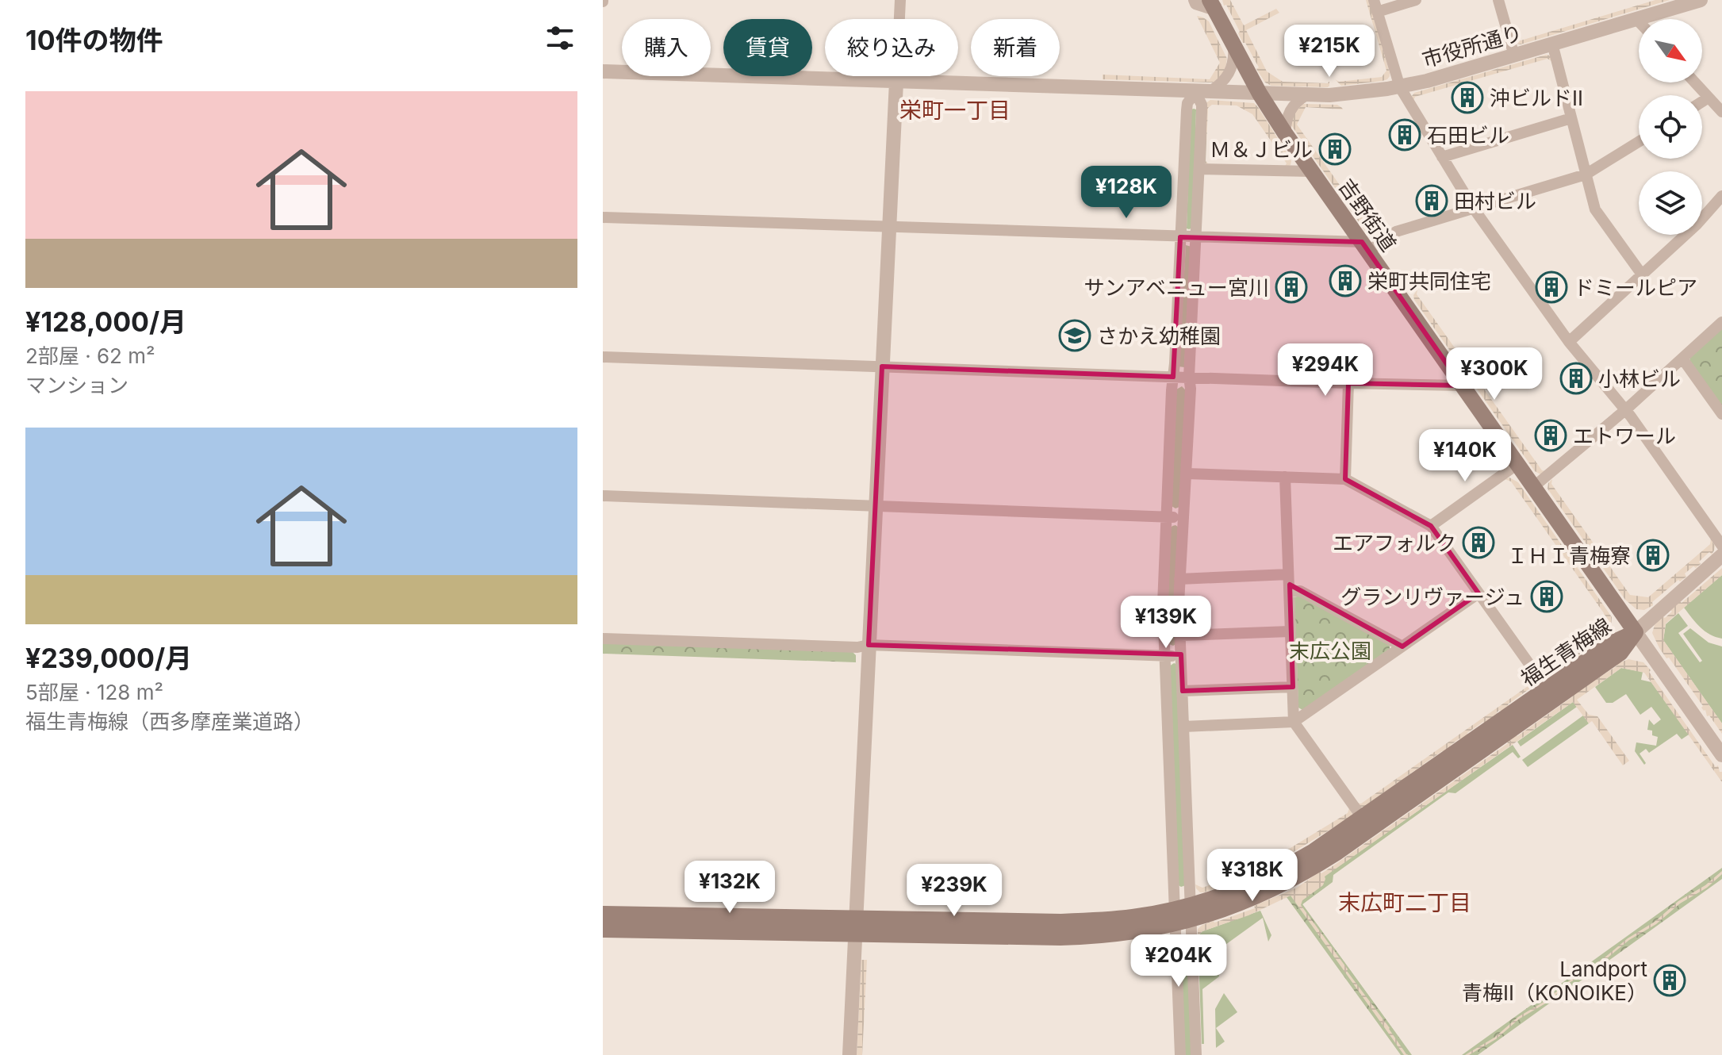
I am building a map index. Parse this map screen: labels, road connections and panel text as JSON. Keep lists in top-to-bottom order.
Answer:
{
  "streets": {
    "main road": ["吉野街道", "福生青梅線"],
    "street": ["市役所通り"]
  },
  "crossings": [
    ["市役所通り", "吉野街道"],
    ["吉野街道", "福生青梅線"]
  ],
  "districts": ["栄町一丁目", "末広町二丁目"],
  "parks": ["末広公園"],
  "places": {
    "building": [
      "沖ビルドⅡ",
      "石田ビル",
      "Ｍ＆Ｊビル",
      "田村ビル",
      "栄町共同住宅",
      "サンアベニュー宮川",
      "ドミールピア",
      "小林ビル",
      "エトワール",
      "エアフォルク",
      "ＩＨＩ青梅寮",
      "グランリヴァージュ",
      "Landport 青梅Ⅱ（KONOIKE）"
    ],
    "school or university": ["さかえ幼稚園"]
  },
  "north": "bottom right",
  "page": {
    "heading": "10件の物件",
    "chip": [
      "購入",
      "賃貸",
      "絞り込み",
      "新着"
    ],
    "price": [
      "¥215K",
      "¥128K",
      "¥294K",
      "¥300K",
      "¥140K",
      "¥139K",
      "¥318K",
      "¥132K",
      "¥239K",
      "¥204K"
    ],
    "list": [
      {
        "name": "¥128,000/月",
        "note": "2部屋 · 62 m² · マンション"
      },
      {
        "name": "¥239,000/月",
        "note": "5部屋 · 128 m² · 福生青梅線（西多摩産業道路）"
      }
    ]
  }
}
